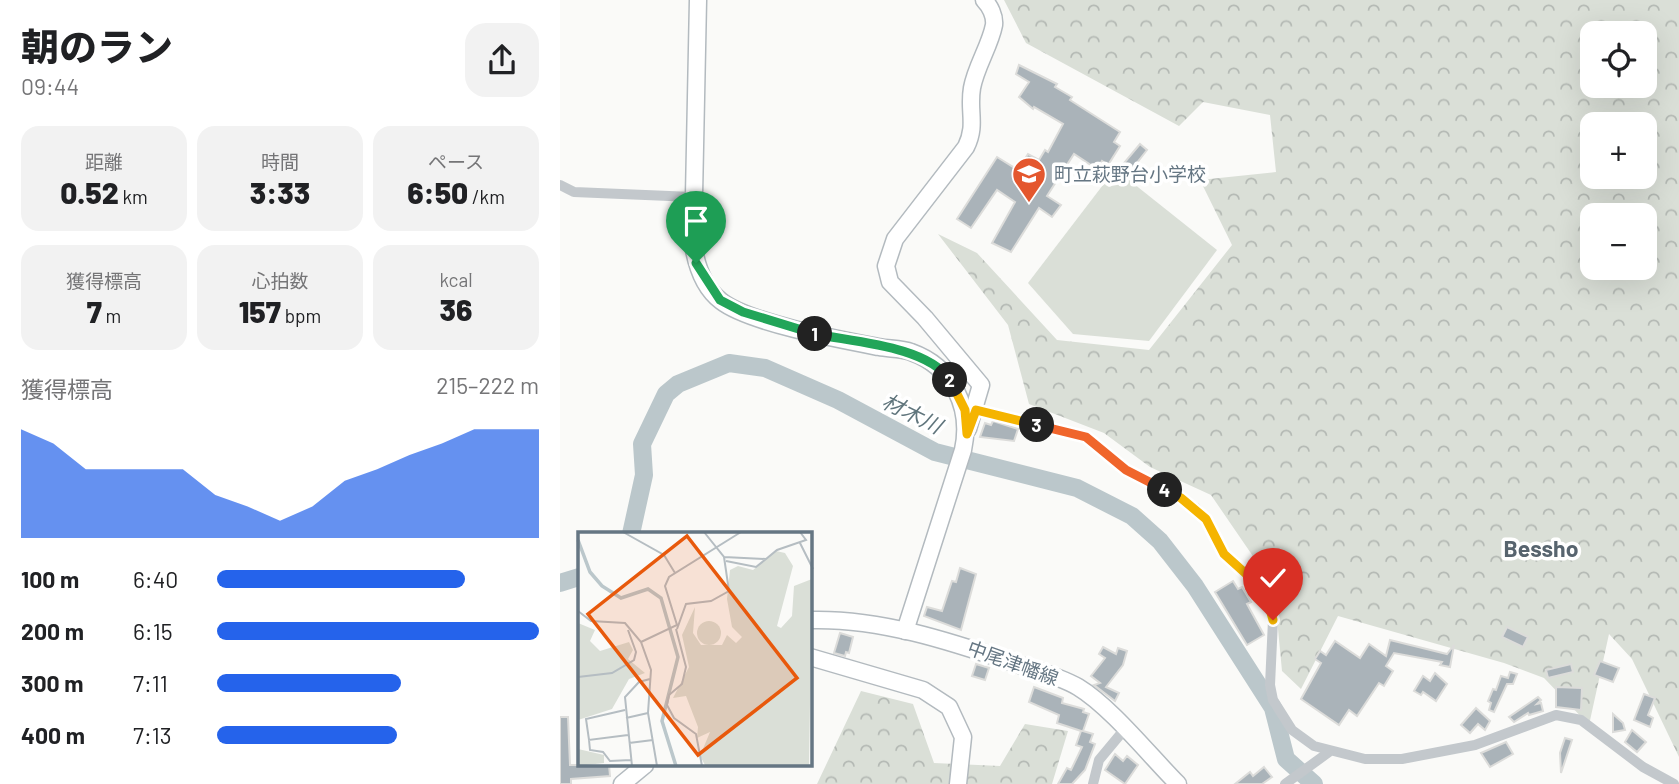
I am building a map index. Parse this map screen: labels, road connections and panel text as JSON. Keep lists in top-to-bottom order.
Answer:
{
  "streets": {
    "street": ["中尾津幡線"]
  },
  "districts": ["Bessho"],
  "water": ["材木川"],
  "places": {
    "school or university": ["町立萩野台小学校"]
  },
  "page": {
    "heading": ["朝のラン", "09:44"],
    "map_buttons": ["+", "−"],
    "stats": [
      ["距離", "0.52 km"],
      ["時間", "3:33"],
      ["ペース", "6:50 /km"],
      ["獲得標高", "7 m"],
      ["心拍数", "157 bpm"],
      ["kcal", "36"]
    ],
    "pins": [
      "1",
      "2",
      "3",
      "4"
    ],
    "chart": ["獲得標高", "215–222 m"],
    "list": [
      {
        "name": "100 m",
        "note": "6:40"
      },
      {
        "name": "200 m",
        "note": "6:15"
      },
      {
        "name": "300 m",
        "note": "7:11"
      },
      {
        "name": "400 m",
        "note": "7:13"
      }
    ]
  }
}
